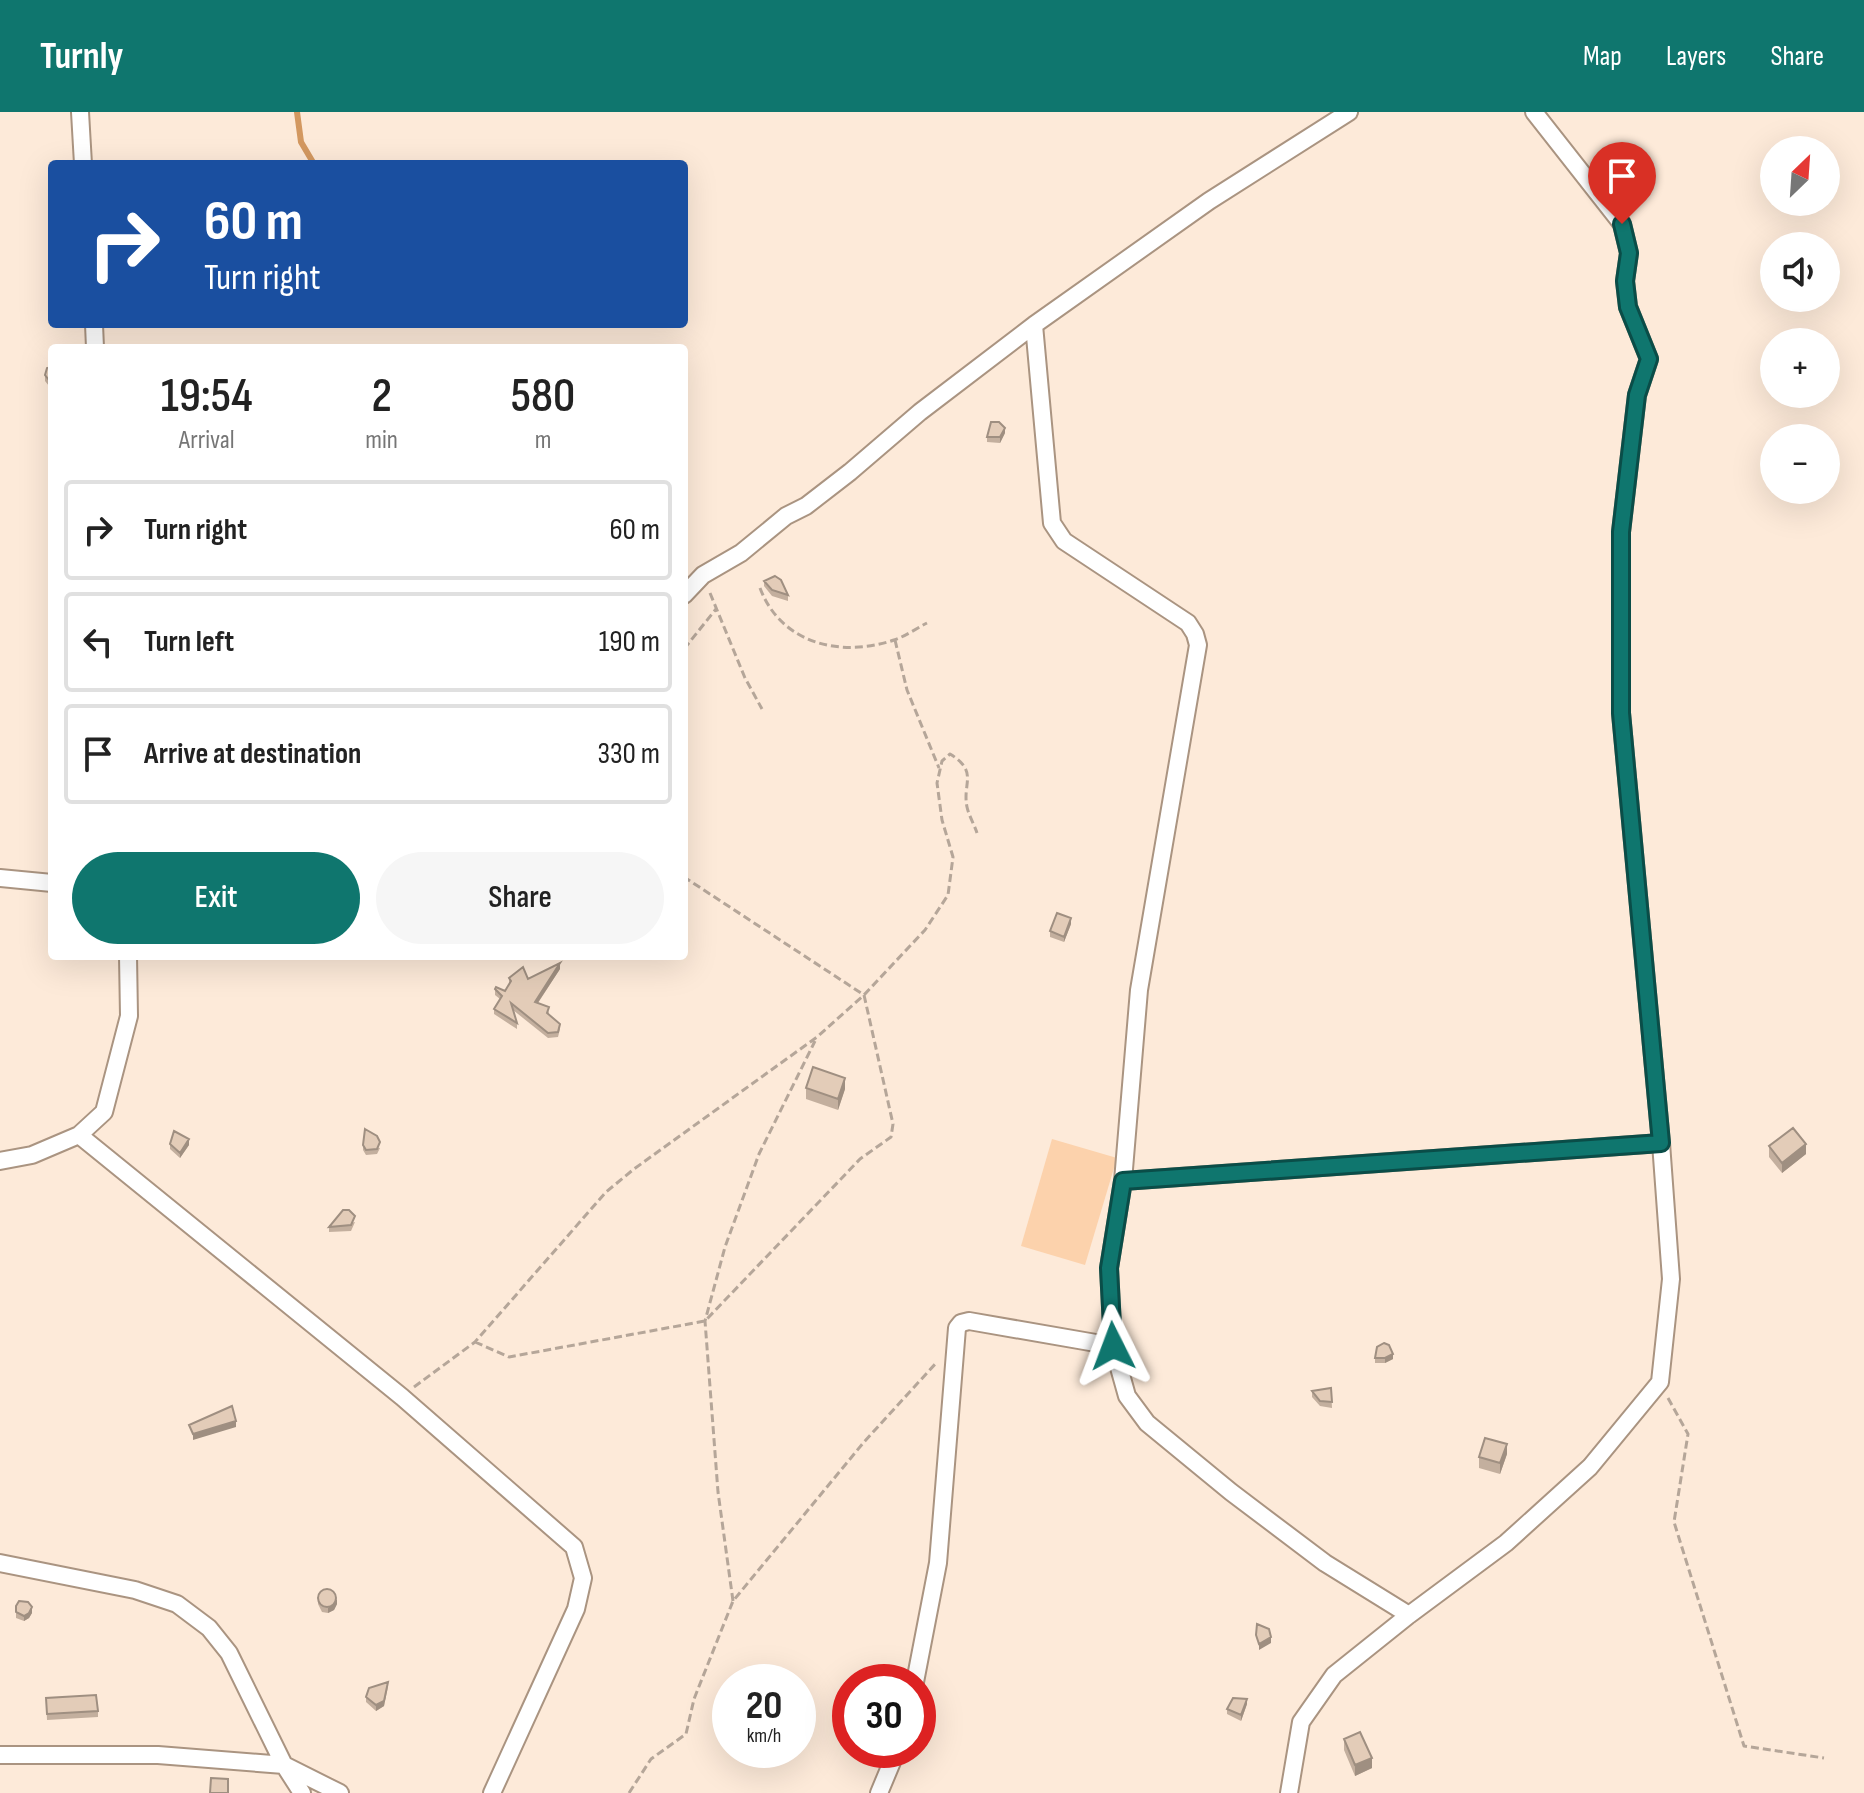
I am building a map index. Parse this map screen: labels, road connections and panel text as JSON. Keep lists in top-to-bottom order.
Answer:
{
  "north": "top right",
  "page": {
    "header": "Turnly",
    "nav": ["Map", "Layers", "Share"],
    "map_buttons": ["+", "−"],
    "turn": ["60 m", "Turn right"],
    "eta": [
      "19:54",
      "Arrival",
      "2",
      "min",
      "580",
      "m"
    ],
    "list": [
      {
        "name": "Turn right",
        "value": "60 m"
      },
      {
        "name": "Turn left",
        "value": "190 m"
      },
      {
        "name": "Arrive at destination",
        "value": "330 m"
      }
    ],
    "buttons": ["Exit", "Share"],
    "speed": "20 km/h",
    "limit": "30"
  }
}
